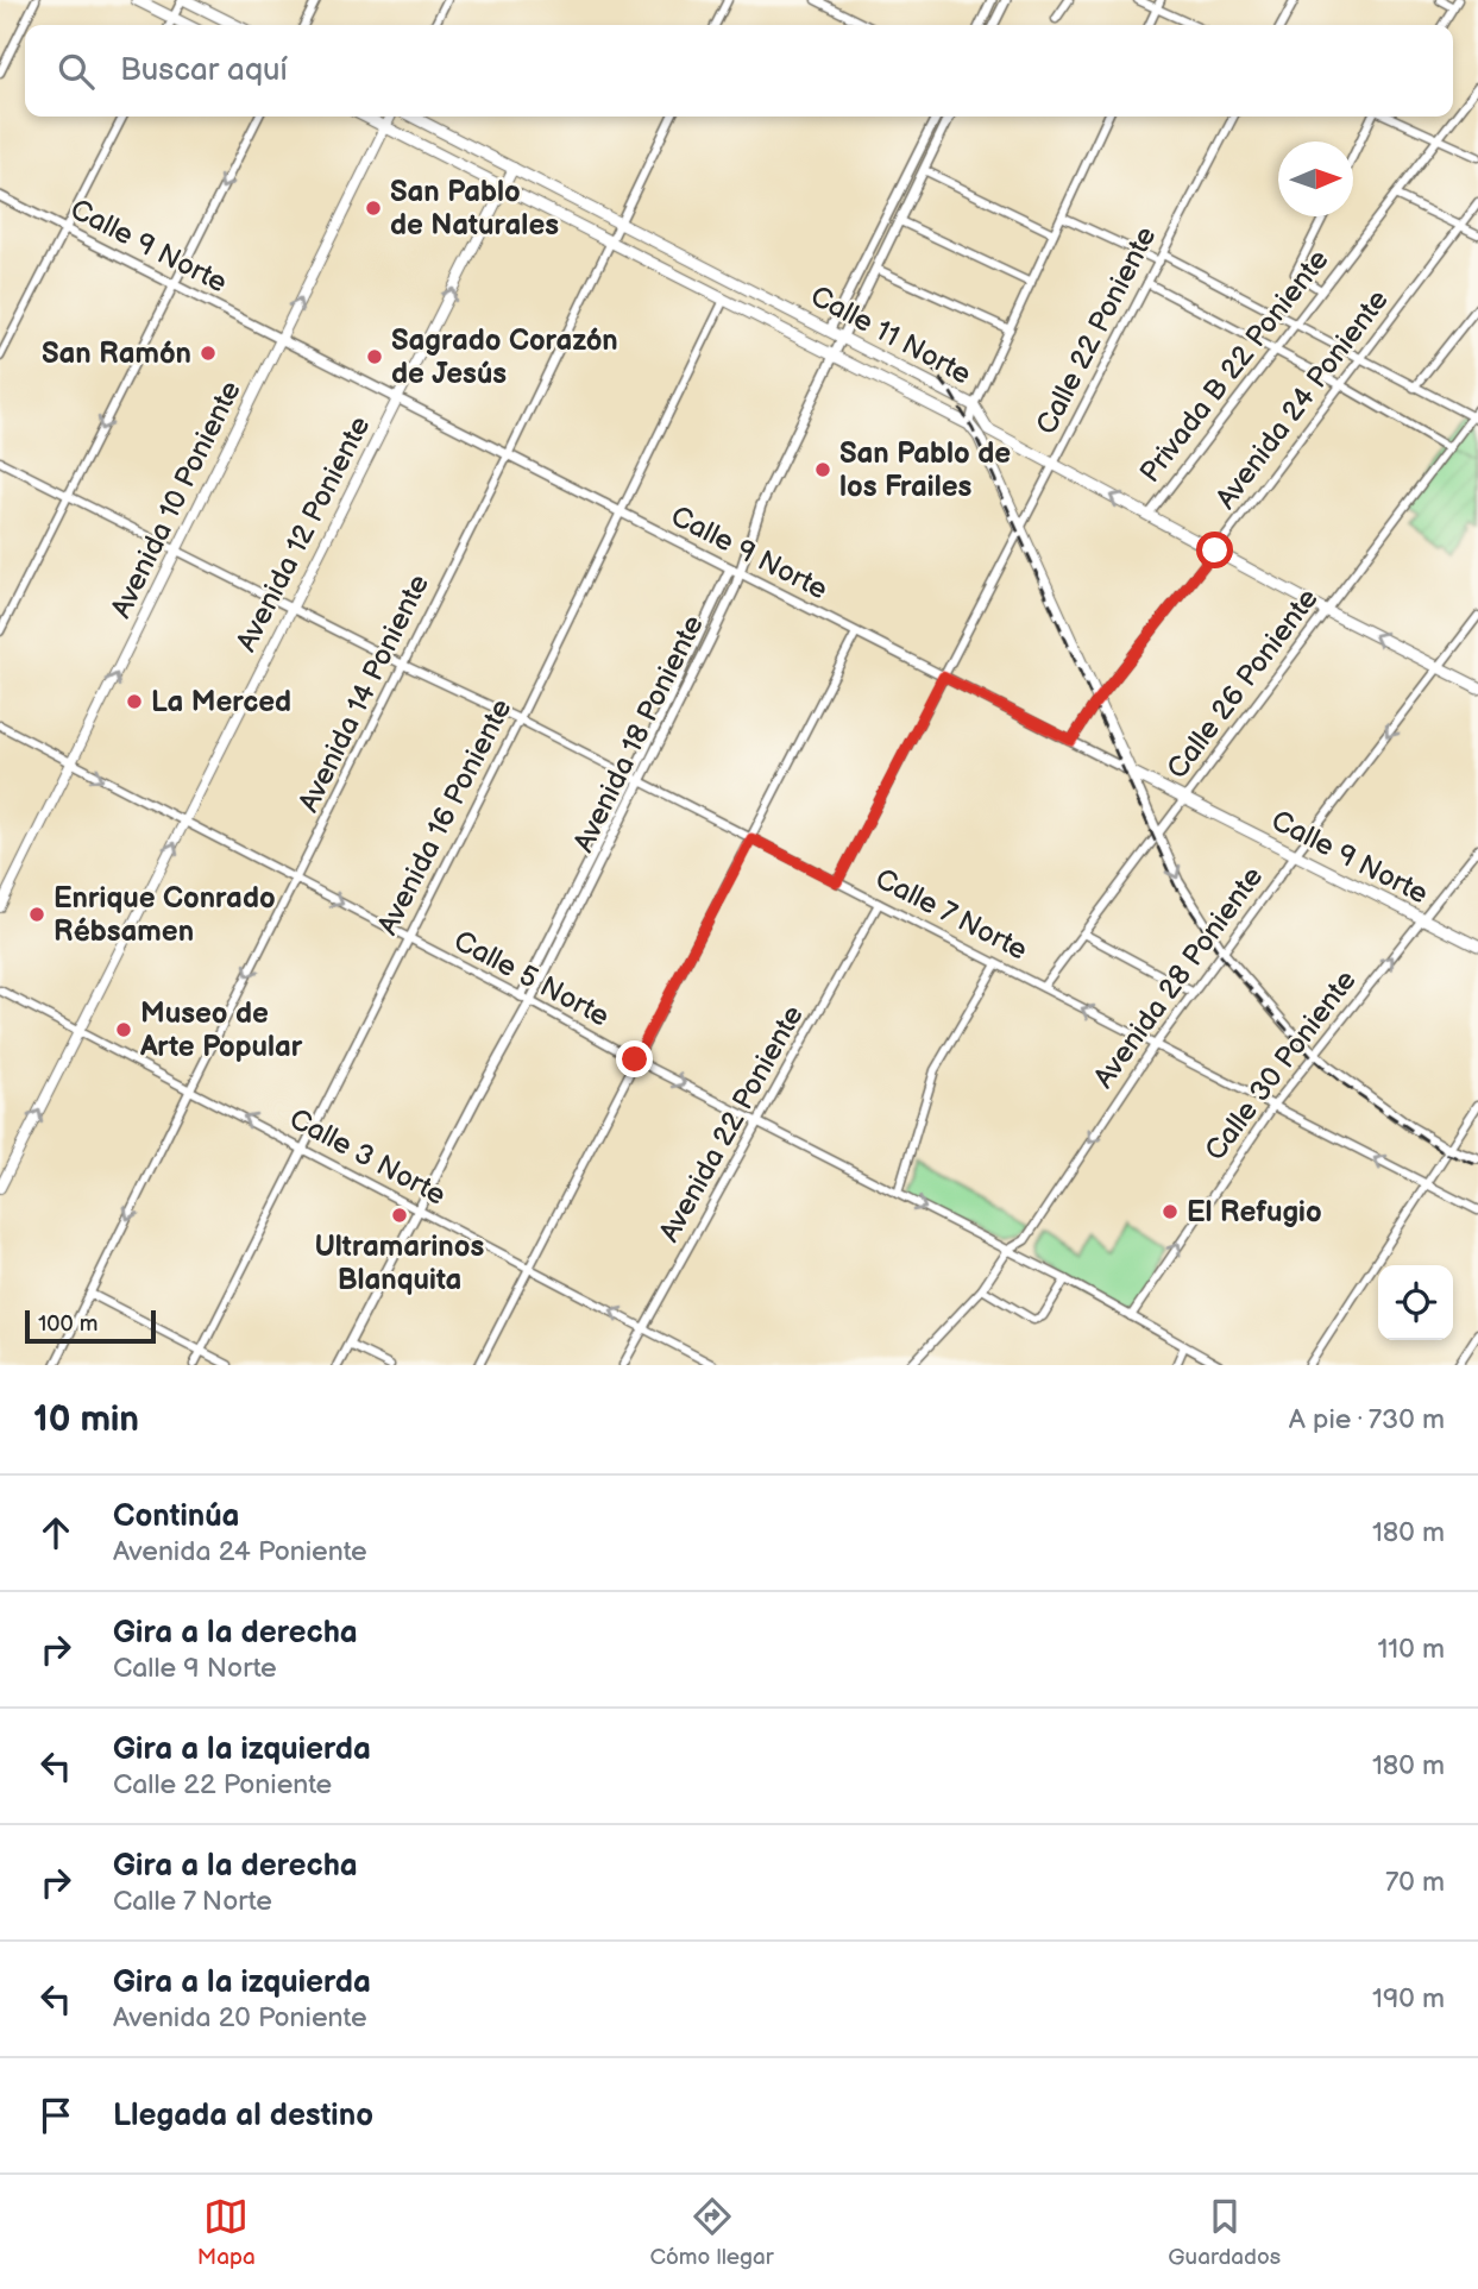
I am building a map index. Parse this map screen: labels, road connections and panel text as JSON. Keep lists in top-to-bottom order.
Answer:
{
  "streets": {
    "main road": [
      "Calle 9 Norte",
      "Calle 11 Norte",
      "Avenida 10 Poniente",
      "Avenida 12 Poniente"
    ],
    "street": [
      "Calle 22 Poniente",
      "Privada B 22 Poniente",
      "Avenida 24 Poniente",
      "Calle 26 Poniente",
      "Avenida 14 Poniente",
      "Avenida 18 Poniente",
      "Avenida 16 Poniente",
      "Calle 7 Norte",
      "Avenida 28 Poniente",
      "Calle 5 Norte",
      "Calle 30 Poniente",
      "Avenida 22 Poniente",
      "Calle 3 Norte"
    ]
  },
  "crossings": [
    ["Calle 9 Norte", "Calle 22 Poniente"],
    ["Calle 9 Norte", "Avenida 24 Poniente"],
    ["Calle 9 Norte", "Avenida 10 Poniente"],
    ["Calle 9 Norte", "Avenida 12 Poniente"],
    ["Calle 9 Norte", "Calle 26 Poniente"],
    ["Calle 9 Norte", "Avenida 14 Poniente"],
    ["Calle 9 Norte", "Avenida 18 Poniente"],
    ["Calle 9 Norte", "Avenida 16 Poniente"],
    ["Calle 9 Norte", "Avenida 28 Poniente"],
    ["Calle 9 Norte", "Calle 30 Poniente"],
    ["Calle 22 Poniente", "Calle 11 Norte"],
    ["Calle 22 Poniente", "Calle 7 Norte"],
    ["Calle 11 Norte", "Privada B 22 Poniente"],
    ["Calle 11 Norte", "Avenida 24 Poniente"],
    ["Calle 11 Norte", "Avenida 10 Poniente"],
    ["Calle 11 Norte", "Avenida 12 Poniente"],
    ["Calle 11 Norte", "Calle 26 Poniente"],
    ["Calle 11 Norte", "Avenida 14 Poniente"],
    ["Calle 11 Norte", "Avenida 18 Poniente"],
    ["Calle 11 Norte", "Avenida 16 Poniente"],
    ["Calle 11 Norte", "Avenida 28 Poniente"],
    ["Avenida 10 Poniente", "Calle 7 Norte"],
    ["Avenida 10 Poniente", "Calle 5 Norte"],
    ["Avenida 12 Poniente", "Calle 7 Norte"],
    ["Avenida 12 Poniente", "Calle 5 Norte"],
    ["Avenida 12 Poniente", "Calle 3 Norte"],
    ["Calle 26 Poniente", "Calle 7 Norte"],
    ["Avenida 14 Poniente", "Calle 7 Norte"],
    ["Avenida 14 Poniente", "Calle 5 Norte"],
    ["Avenida 14 Poniente", "Calle 3 Norte"],
    ["Avenida 18 Poniente", "Calle 7 Norte"],
    ["Avenida 18 Poniente", "Calle 5 Norte"],
    ["Avenida 18 Poniente", "Calle 3 Norte"],
    ["Avenida 16 Poniente", "Calle 7 Norte"],
    ["Avenida 16 Poniente", "Calle 5 Norte"],
    ["Avenida 16 Poniente", "Calle 3 Norte"],
    ["Calle 7 Norte", "Avenida 28 Poniente"],
    ["Calle 7 Norte", "Calle 30 Poniente"],
    ["Calle 7 Norte", "Avenida 22 Poniente"],
    ["Avenida 28 Poniente", "Calle 5 Norte"],
    ["Calle 5 Norte", "Calle 30 Poniente"],
    ["Calle 5 Norte", "Avenida 22 Poniente"],
    ["Avenida 22 Poniente", "Calle 3 Norte"]
  ],
  "one_way": [
    "Avenida 10 Poniente",
    "Avenida 12 Poniente",
    "Avenida 28 Poniente",
    "Calle 5 Norte",
    "Calle 30 Poniente"
  ],
  "places": [
    "San Pablo de Naturales",
    "San Ramón",
    "Sagrado Corazón de Jesús",
    "San Pablo de los Frailes",
    "La Merced",
    "Enrique Conrado Rébsamen",
    "Museo de Arte Popular",
    "El Refugio",
    "Ultramarinos Blanquita"
  ],
  "scale_bar": "100 m",
  "north": "right",
  "page": {
    "search": "Buscar aquí",
    "scale": "100 m",
    "heading": ["10 min", "A pie · 730 m"],
    "list": [
      ["Continúa", "Avenida 24 Poniente", "180 m"],
      ["Gira a la derecha", "Calle 9 Norte", "110 m"],
      ["Gira a la izquierda", "Calle 22 Poniente", "180 m"],
      ["Gira a la derecha", "Calle 7 Norte", "70 m"],
      ["Gira a la izquierda", "Avenida 20 Poniente", "190 m"],
      "Llegada al destino"
    ],
    "nav": ["Mapa", "Cómo llegar", "Guardados"]
  }
}
